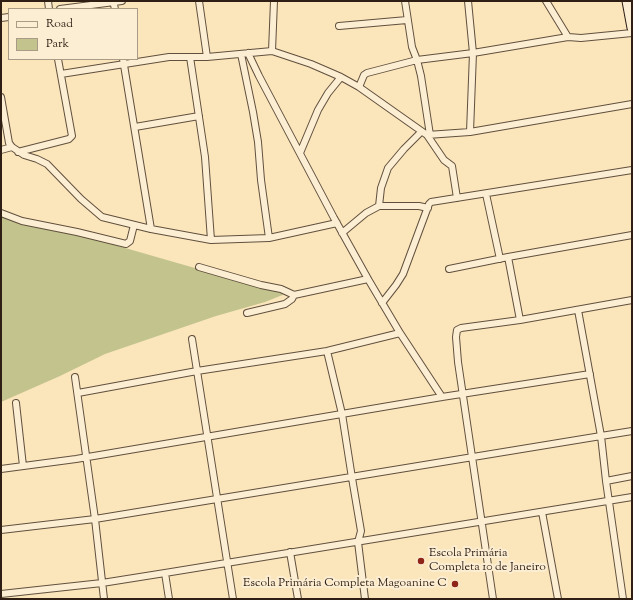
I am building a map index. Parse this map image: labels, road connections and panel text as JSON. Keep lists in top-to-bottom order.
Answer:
{
  "places": ["Escola Primária Completa 10 de Janeiro", "Escola Primária Completa Magoanine C"],
  "legend": ["Road", "Park"]
}
